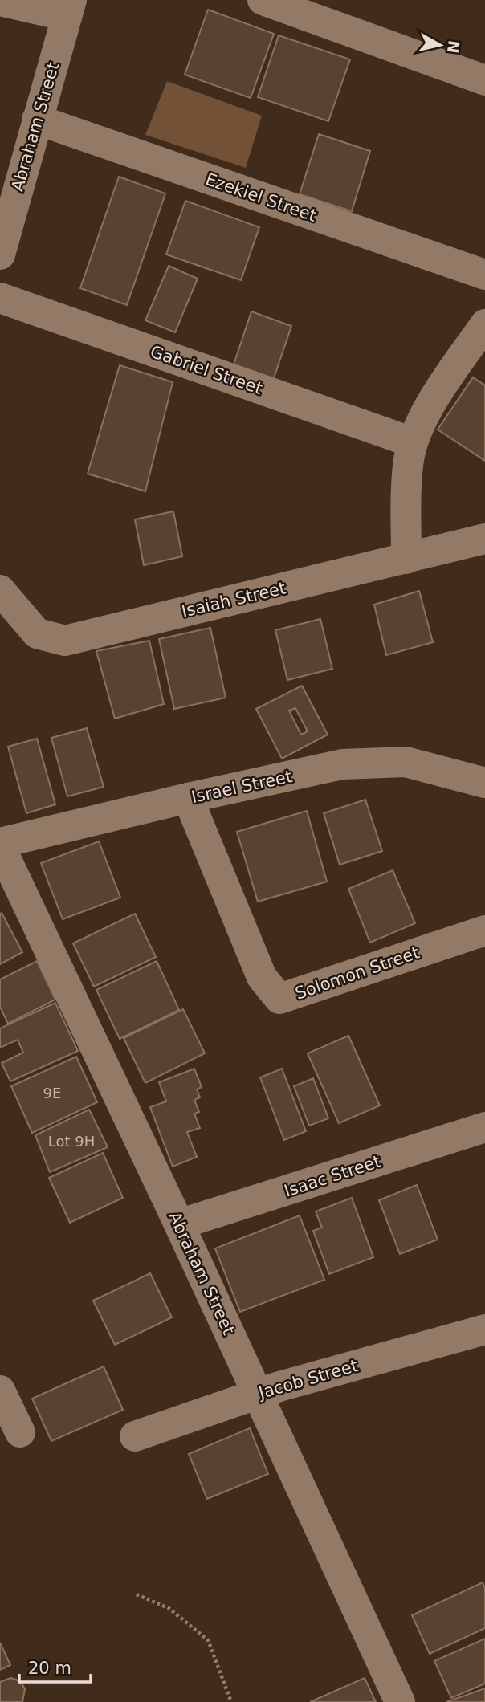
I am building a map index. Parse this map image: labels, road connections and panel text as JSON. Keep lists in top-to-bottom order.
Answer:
{
  "streets": {
    "street": [
      "Abraham Street",
      "Ezekiel Street",
      "Gabriel Street",
      "Isaiah Street",
      "Israel Street",
      "Solomon Street",
      "Isaac Street",
      "Jacob Street"
    ]
  },
  "crossings": [
    ["Abraham Street", "Ezekiel Street"],
    ["Abraham Street", "Israel Street"],
    ["Abraham Street", "Isaac Street"],
    ["Abraham Street", "Jacob Street"],
    ["Israel Street", "Solomon Street"]
  ],
  "house_numbers": ["9E", "Lot 9H"],
  "scale_bar": "20 m",
  "north": "right"
}
